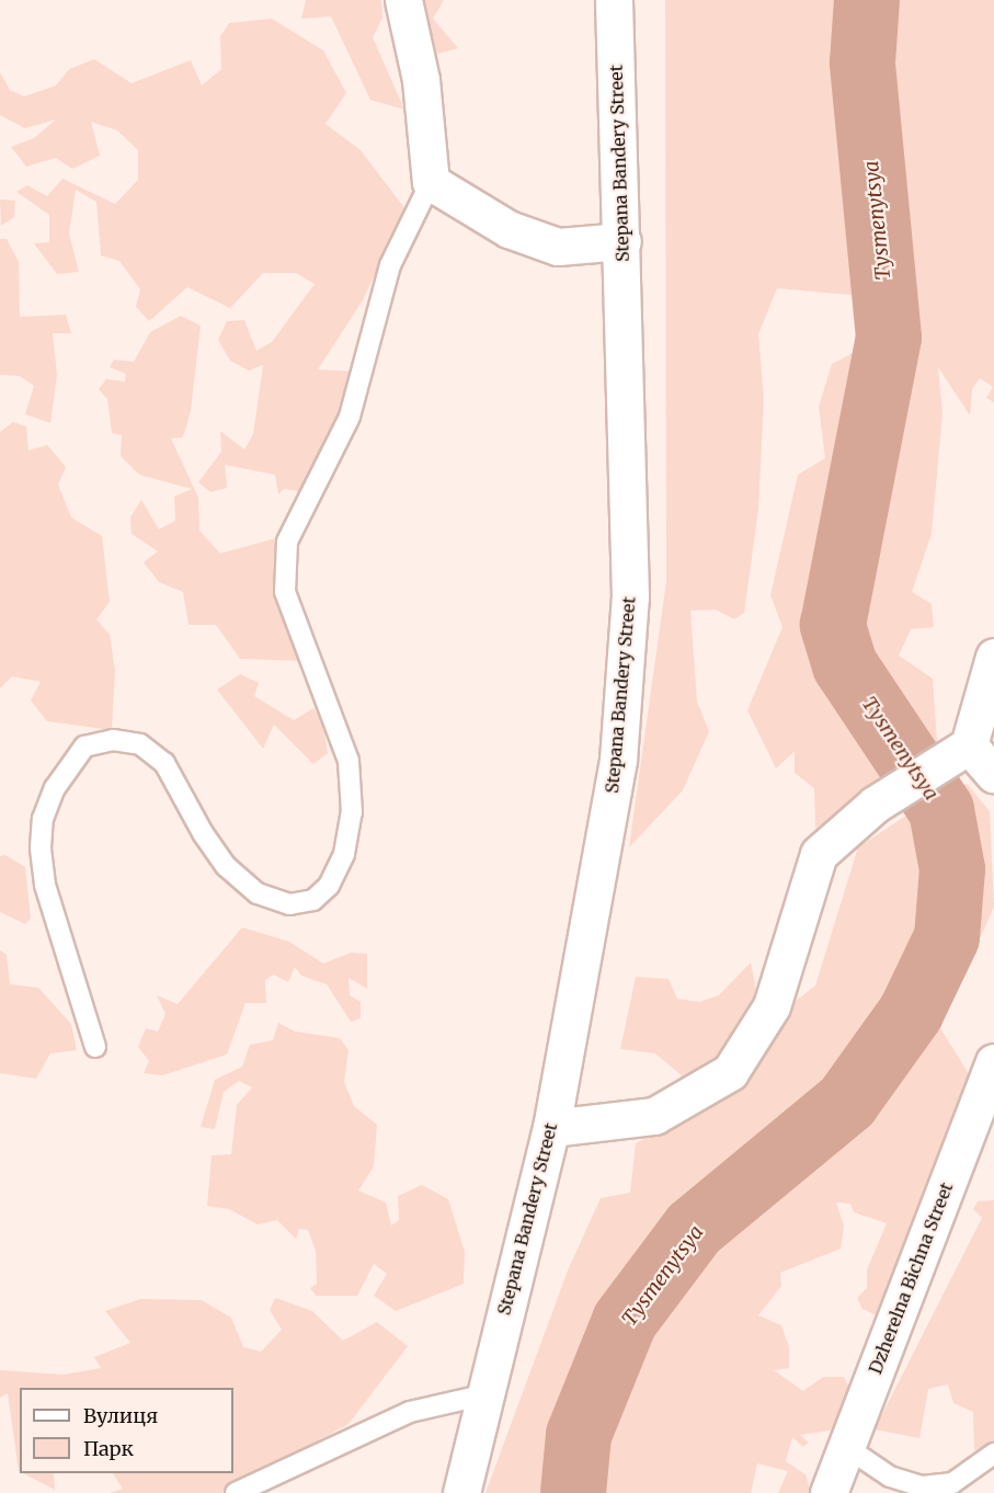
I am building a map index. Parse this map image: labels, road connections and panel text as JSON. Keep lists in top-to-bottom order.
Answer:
{
  "streets": {
    "street": ["Stepana Bandery Street", "Dzherelna Bichna Street"]
  },
  "water": ["Tysmenytsya"],
  "legend": ["Вулиця", "Парк"]
}
